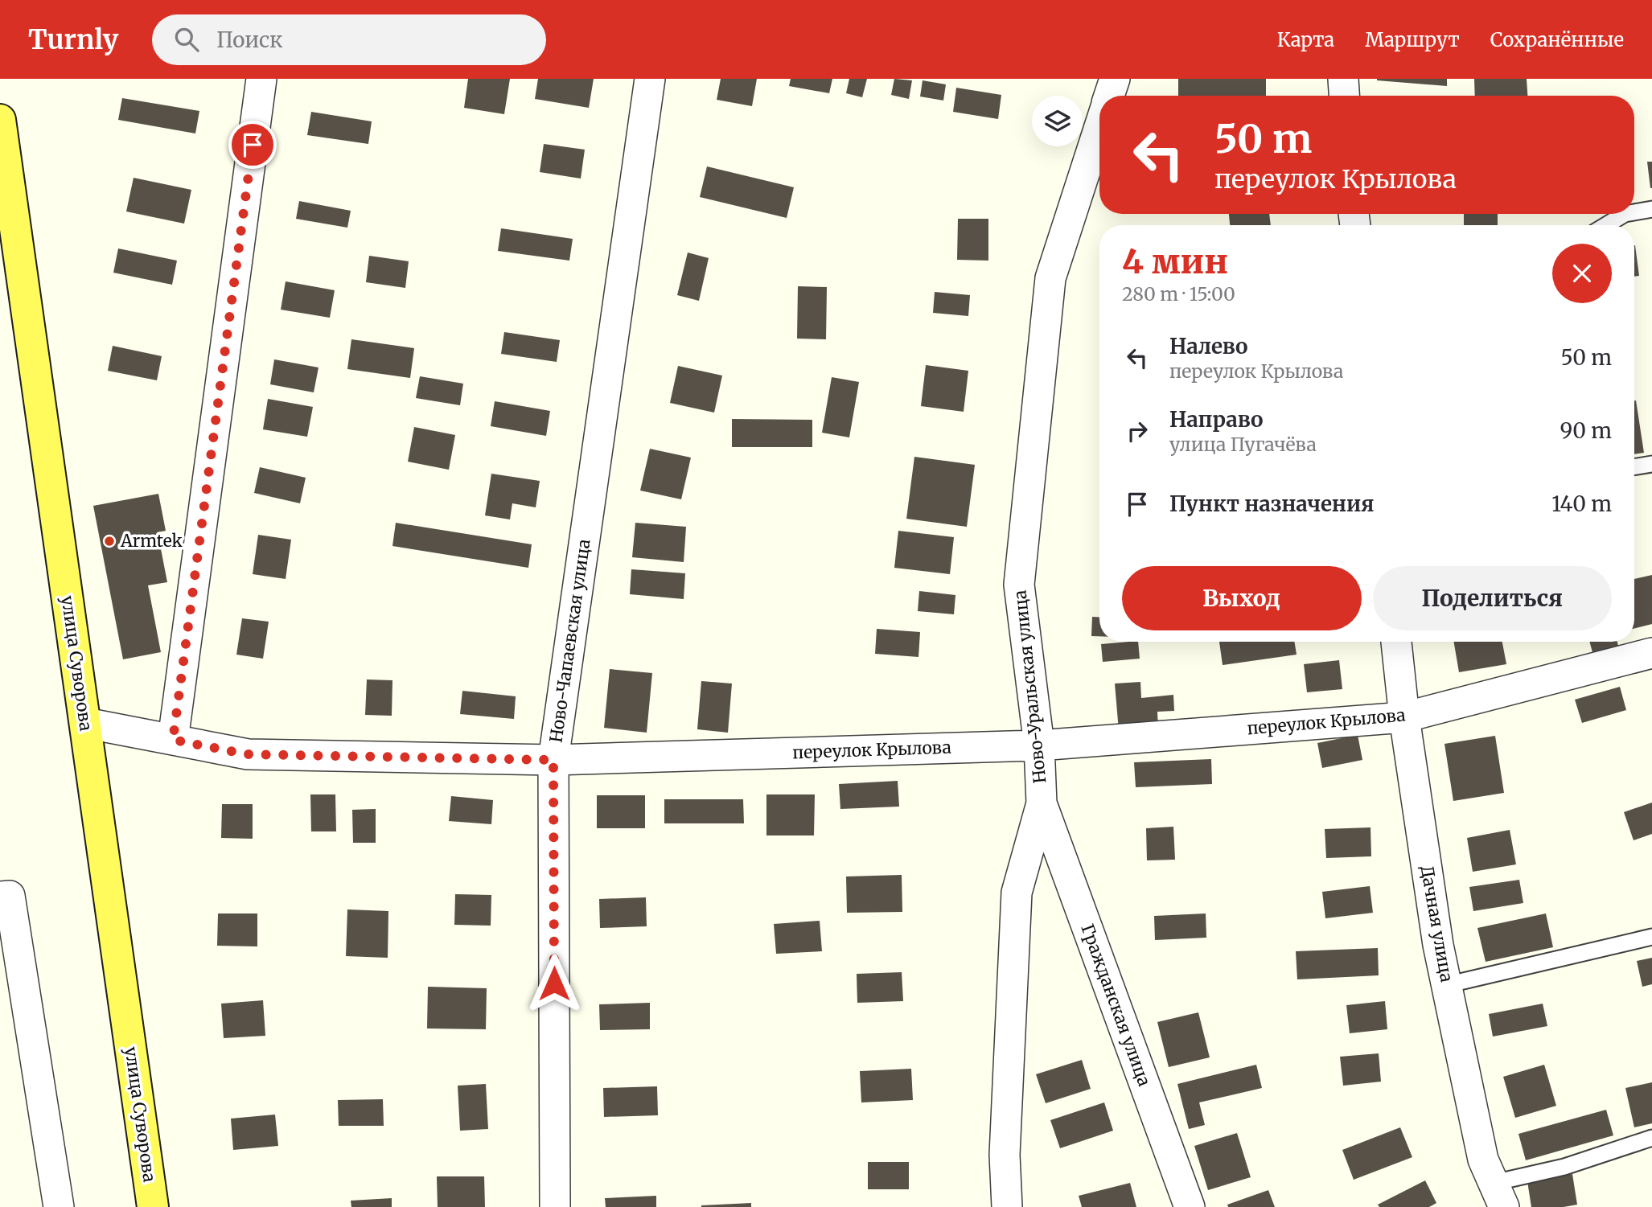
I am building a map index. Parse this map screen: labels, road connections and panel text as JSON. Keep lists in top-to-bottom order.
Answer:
{
  "streets": {
    "main road": ["улица Суворова"],
    "street": [
      "Ново-Чапаевская улица",
      "Ново-Уральская улица",
      "переулок Крылова",
      "Дачная улица",
      "Гражданская улица"
    ]
  },
  "crossings": [
    ["Ново-Чапаевская улица", "переулок Крылова"],
    ["улица Суворова", "переулок Крылова"],
    ["Ново-Уральская улица", "переулок Крылова"],
    ["Ново-Уральская улица", "Гражданская улица"],
    ["переулок Крылова", "Дачная улица"]
  ],
  "places": ["Armtek"],
  "page": {
    "header": "Turnly",
    "search": "Поиск",
    "nav": ["Карта", "Маршрут", "Сохранённые"],
    "turn": ["50 m", "переулок Крылова"],
    "heading": ["4 мин", "280 m · 15:00"],
    "list": [
      {
        "name": "Налево",
        "note": "переулок Крылова",
        "value": "50 m"
      },
      {
        "name": "Направо",
        "note": "улица Пугачёва",
        "value": "90 m"
      },
      {
        "name": "Пункт назначения",
        "value": "140 m"
      }
    ],
    "buttons": ["Выход", "Поделиться"]
  }
}
